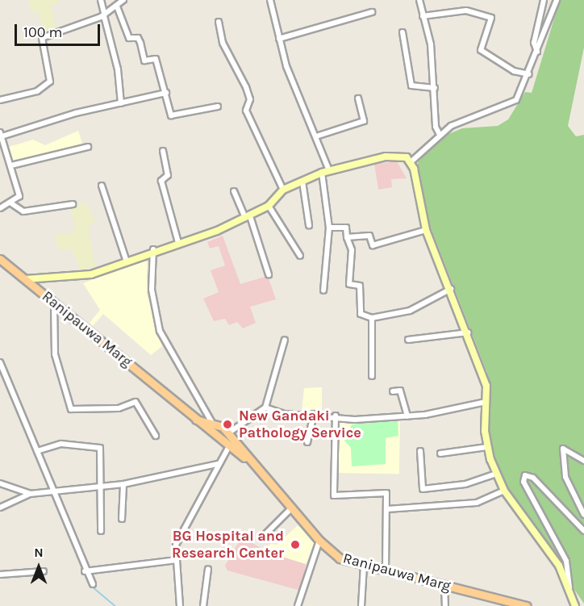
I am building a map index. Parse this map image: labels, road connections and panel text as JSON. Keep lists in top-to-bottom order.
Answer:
{
  "streets": {
    "main road": ["Ranipauwa Marg"]
  },
  "places": ["New Gandaki Pathology Service", "BG Hospital and Research Center"],
  "scale_bar": "100 m",
  "north": "top"
}
